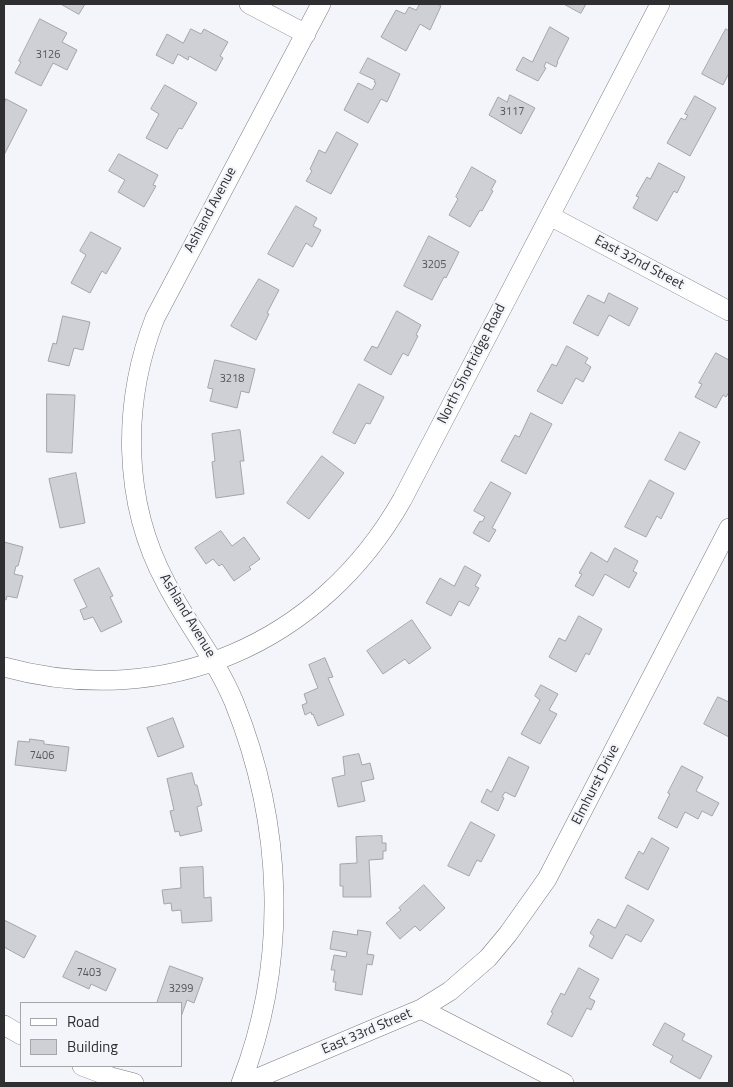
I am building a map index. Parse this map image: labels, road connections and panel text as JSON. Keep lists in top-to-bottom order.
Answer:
{
  "streets": {
    "street": [
      "Ashland Avenue",
      "East 32nd Street",
      "North Shortridge Road",
      "Elmhurst Drive",
      "East 33rd Street"
    ]
  },
  "crossings": [
    ["Ashland Avenue", "North Shortridge Road"],
    ["East 32nd Street", "North Shortridge Road"],
    ["Elmhurst Drive", "East 33rd Street"]
  ],
  "house_numbers": [
    "3126",
    "3117",
    "3205",
    "3218",
    "7406",
    "7403",
    "3299"
  ],
  "legend": ["Road", "Building"]
}
